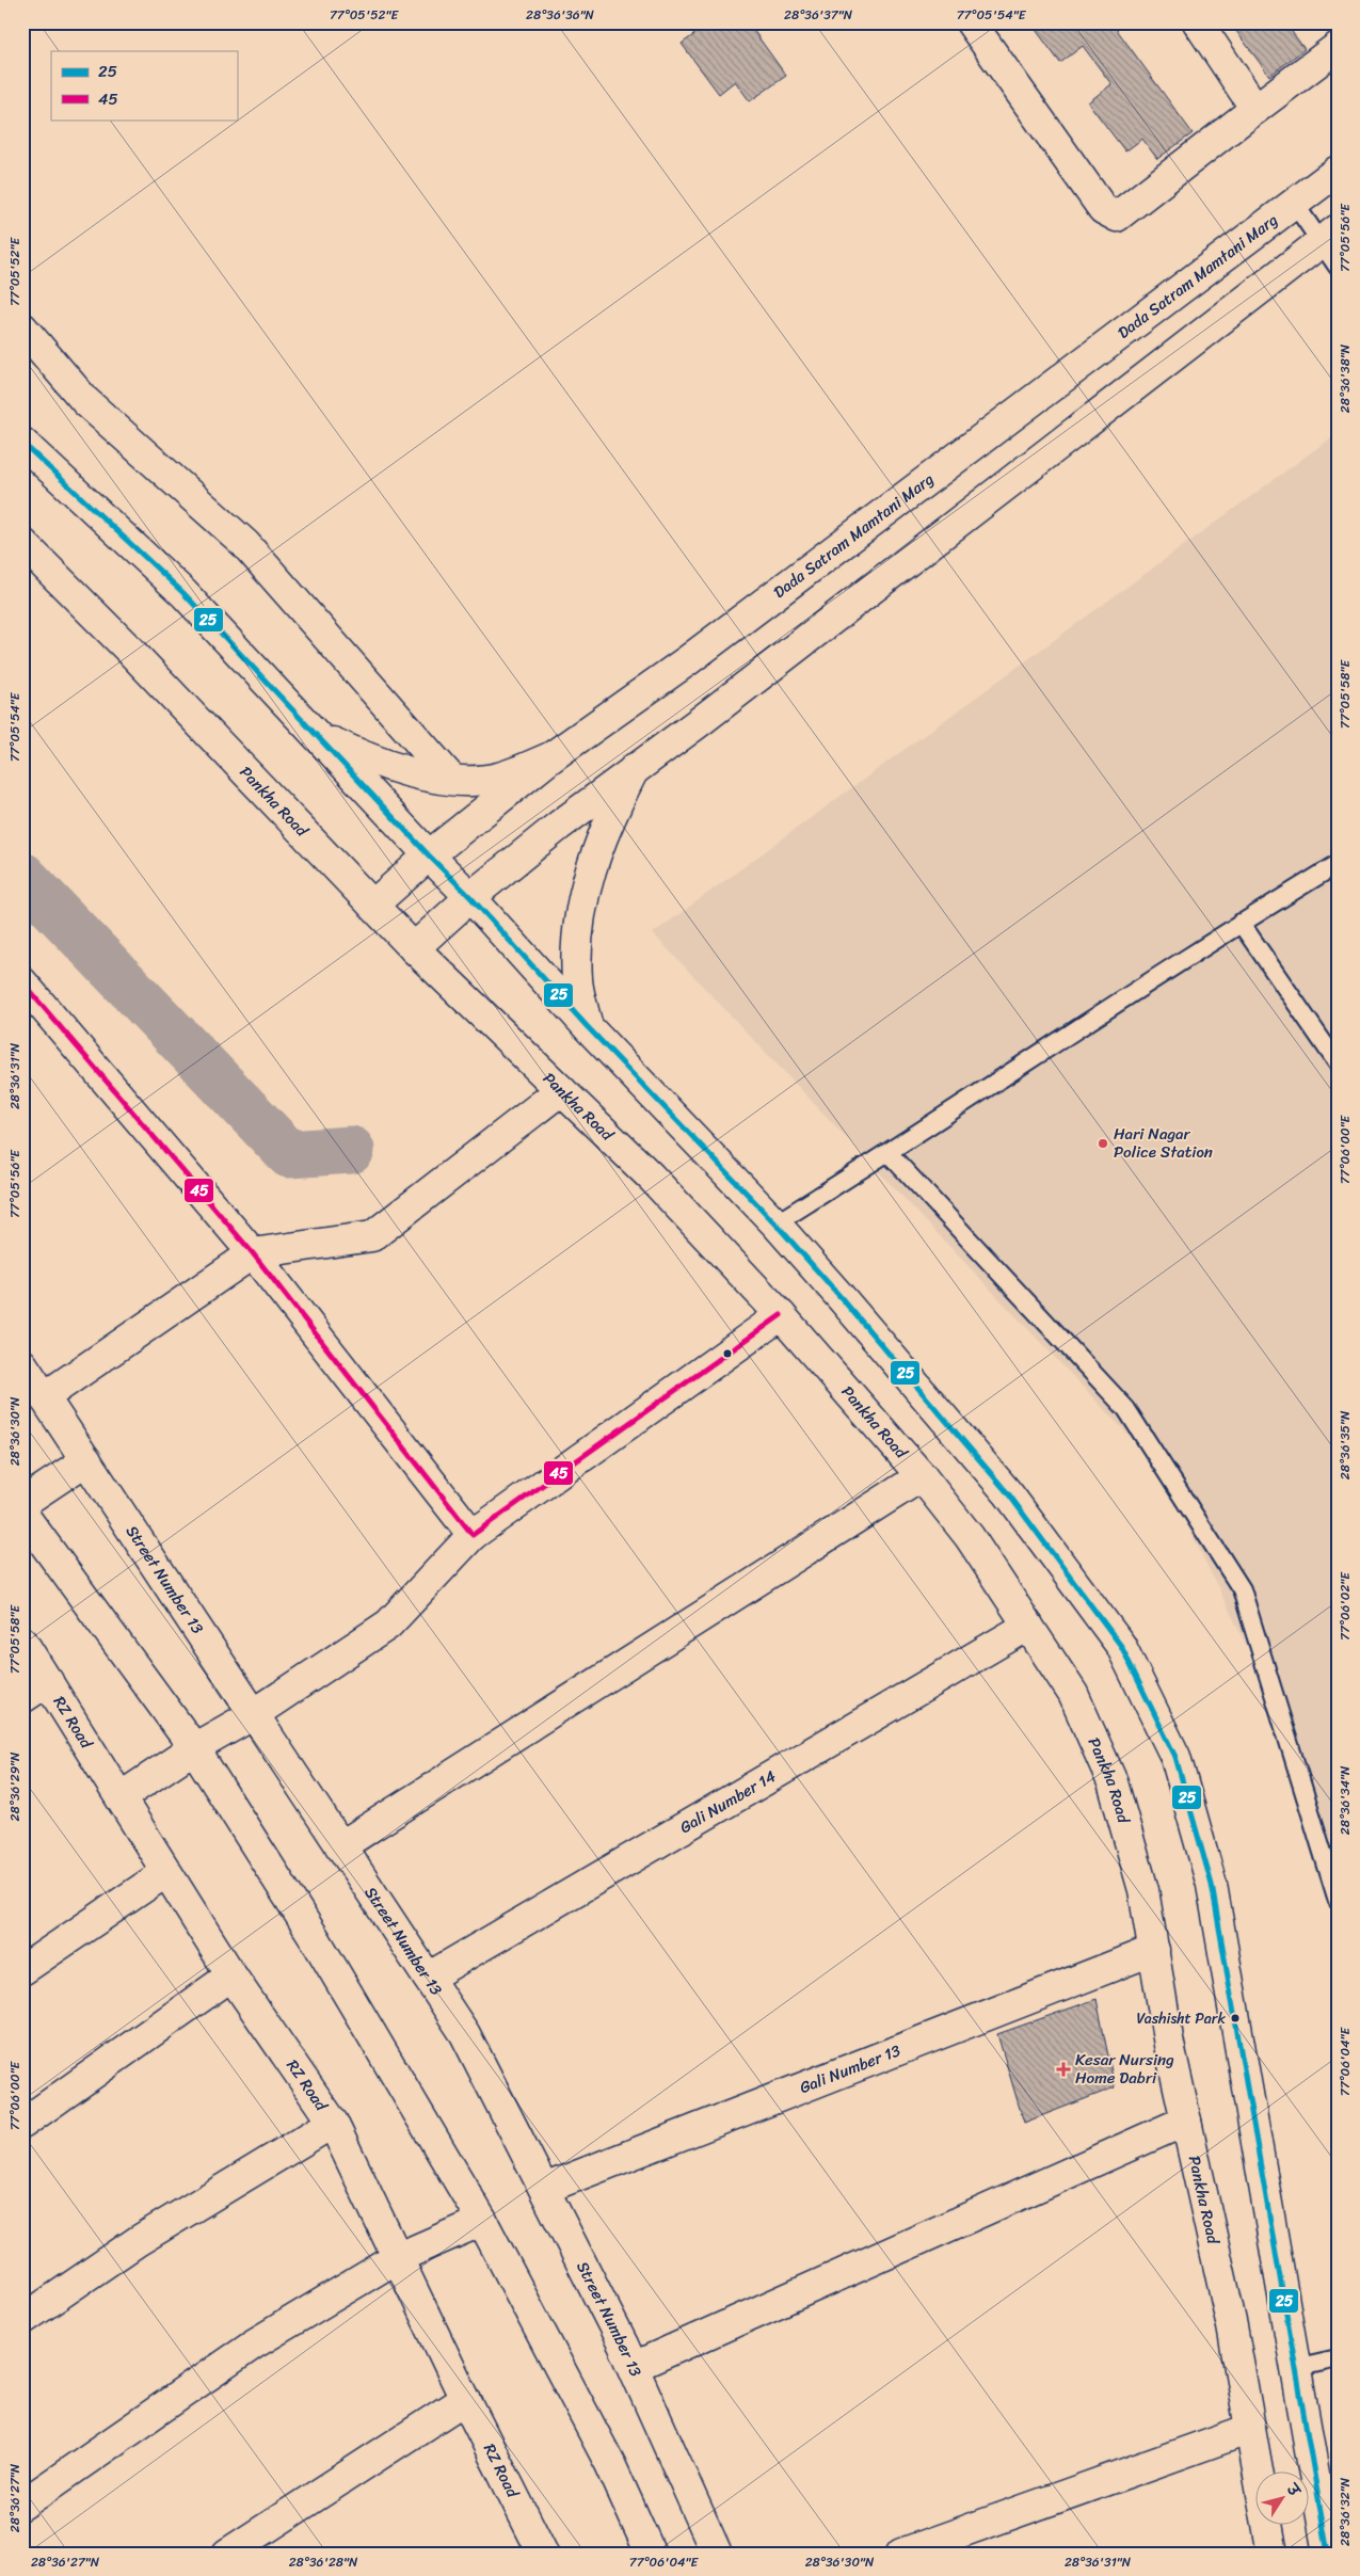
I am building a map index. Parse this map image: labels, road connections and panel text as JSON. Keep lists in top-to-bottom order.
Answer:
{
  "streets": {
    "street": [
      "Dada Satram Mamtani Marg",
      "Pankha Road",
      "Street Number 13",
      "RZ Road",
      "Gali Number 14",
      "Gali Number 13"
    ]
  },
  "crossings": [
    ["Dada Satram Mamtani Marg", "Pankha Road"],
    ["Pankha Road", "Gali Number 14"],
    ["Pankha Road", "Gali Number 13"],
    ["Street Number 13", "Gali Number 14"],
    ["Street Number 13", "Gali Number 13"]
  ],
  "places": {
    "other": ["Hari Nagar Police Station", "Vashisht Park"],
    "health": ["Kesar Nursing Home Dabri"]
  },
  "lines": ["transit line 25", "transit line 45"],
  "legend": ["25", "45"],
  "north": "top right",
  "coordinates": [
    "77°05'52\"E",
    "28°36'36\"N",
    "28°36'37\"N",
    "77°05'54\"E",
    "77°05'56\"E",
    "28°36'38\"N",
    "77°05'58\"E",
    "28°36'31\"N",
    "77°06'00\"E",
    "28°36'30\"N",
    "28°36'35\"N",
    "77°06'02\"E",
    "28°36'29\"N",
    "28°36'34\"N",
    "77°06'04\"E",
    "28°36'27\"N",
    "28°36'32\"N",
    "28°36'28\"N"
  ]
}
